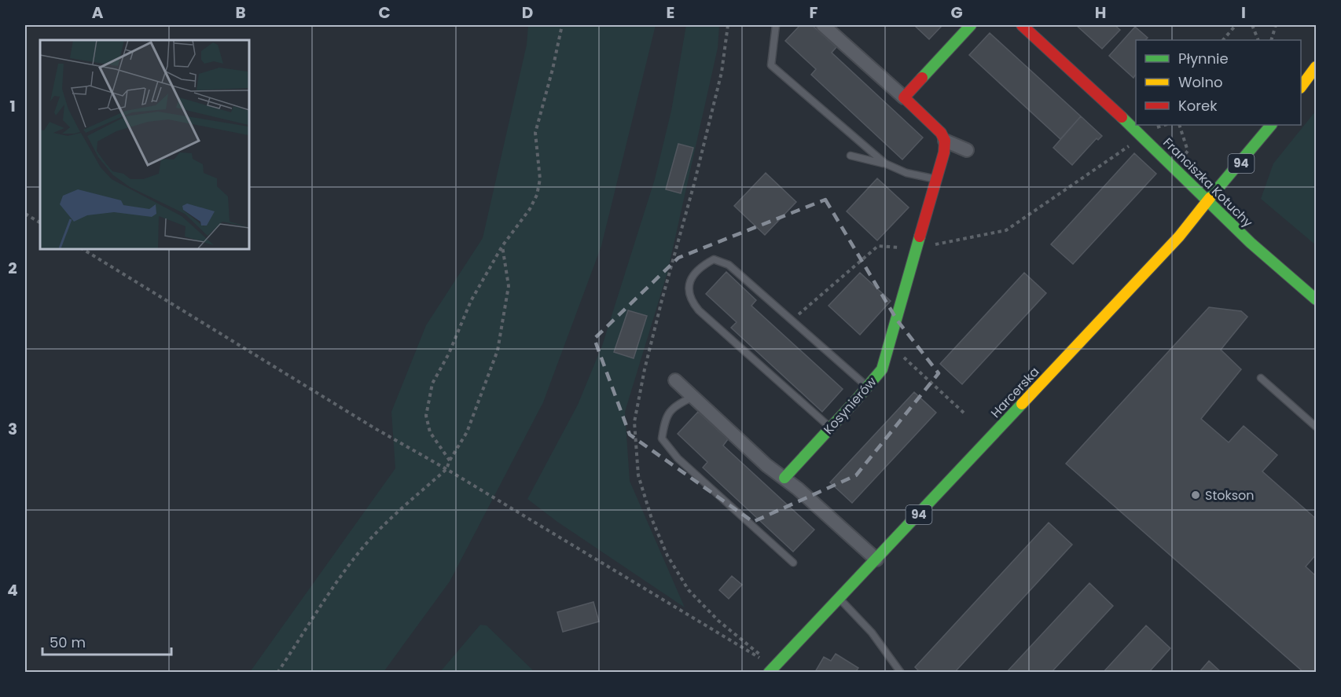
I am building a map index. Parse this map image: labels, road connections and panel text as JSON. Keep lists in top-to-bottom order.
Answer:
{
  "streets": {
    "street": [
      "94",
      "Franciszka Kotuchy",
      "Harcerska",
      "Kosynierów"
    ]
  },
  "crossings": [
    ["Franciszka Kotuchy", "Harcerska"]
  ],
  "places": ["Stokson"],
  "legend": ["Płynnie", "Wolno", "Korek"],
  "scale_bar": "50 m",
  "grid": {
    "columns": [
      "A",
      "B",
      "C",
      "D",
      "E",
      "F",
      "G",
      "H",
      "I"
    ],
    "rows": [
      "1",
      "2",
      "3",
      "4"
    ]
  }
}
